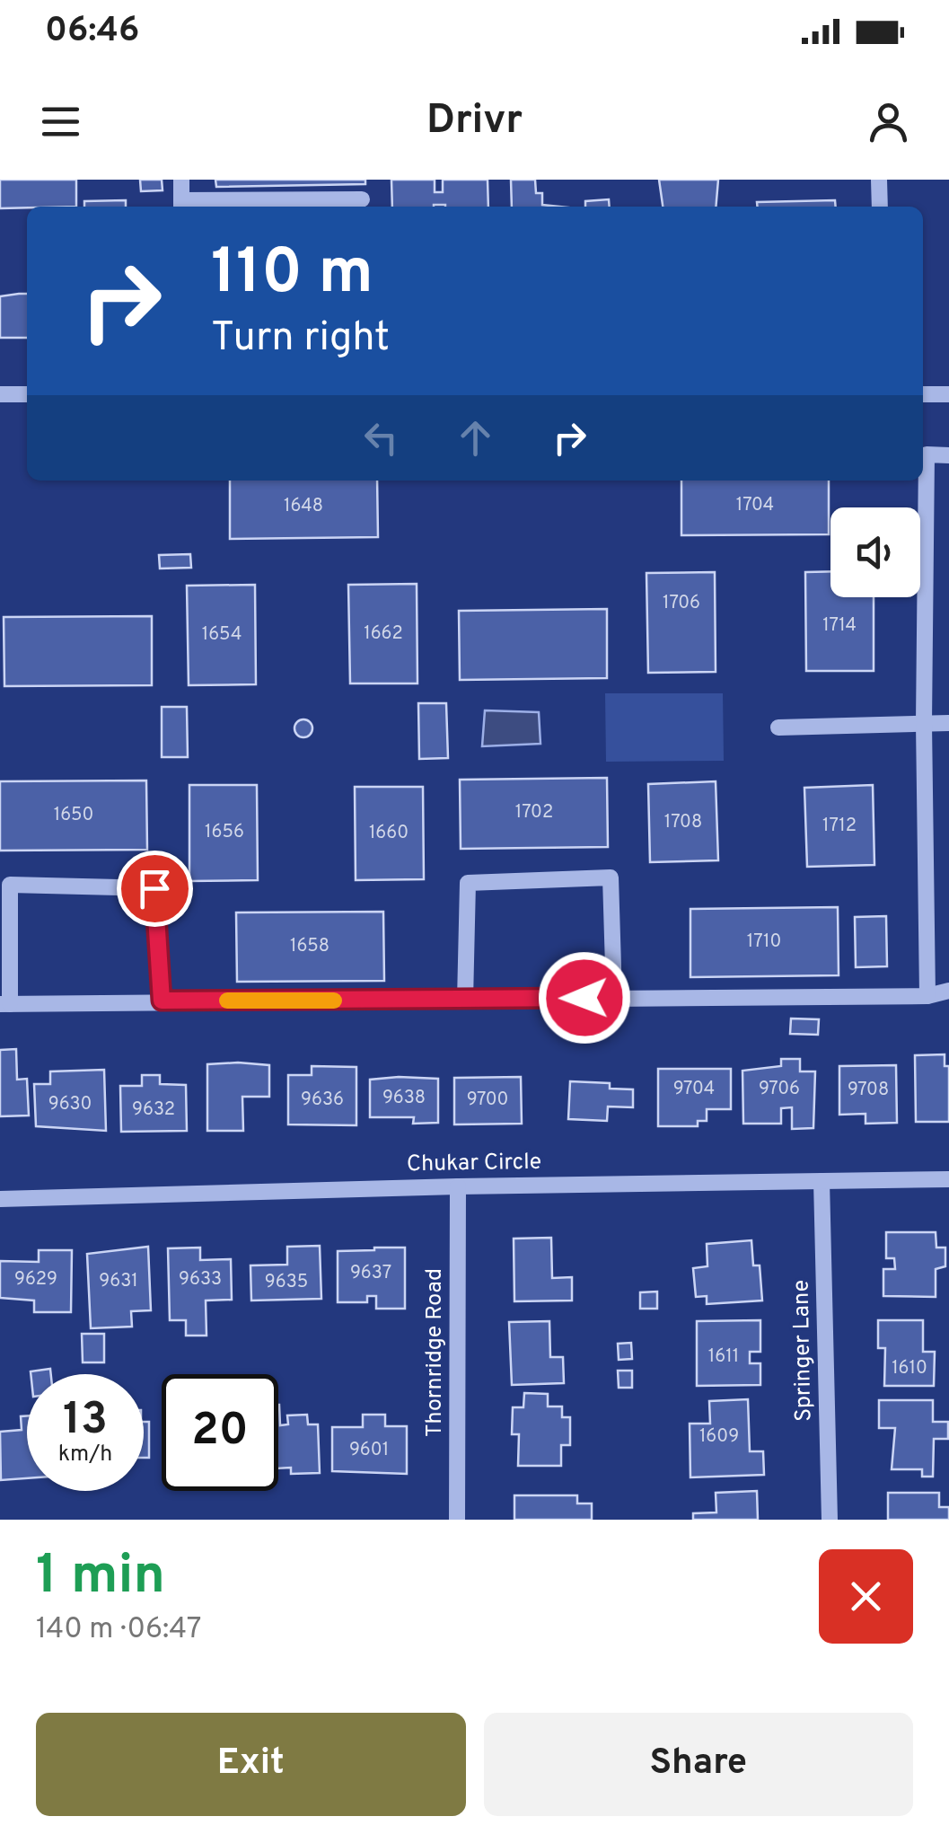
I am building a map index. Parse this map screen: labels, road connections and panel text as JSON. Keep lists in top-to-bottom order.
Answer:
{
  "streets": {
    "street": ["Chukar Circle", "Springer Lane", "Thornridge Road"]
  },
  "crossings": [
    ["Chukar Circle", "Springer Lane"],
    ["Chukar Circle", "Thornridge Road"]
  ],
  "house_numbers": [
    "1704",
    "1648",
    "1706",
    "1714",
    "1662",
    "1654",
    "1702",
    "1650",
    "1708",
    "1712",
    "1656",
    "1660",
    "1710",
    "1658",
    "9704",
    "9706",
    "9708",
    "9638",
    "9636",
    "9700",
    "9630",
    "9632",
    "9637",
    "9629",
    "9633",
    "9631",
    "9635",
    "1611",
    "1610",
    "1609",
    "9601"
  ],
  "page": {
    "status": "06:46",
    "header": "Drivr",
    "turn": ["110 m", "Turn right"],
    "speed": "13 km/h",
    "limit": "20",
    "heading": ["1 min", "140 m · 06:47"],
    "buttons": ["Exit", "Share"]
  }
}
